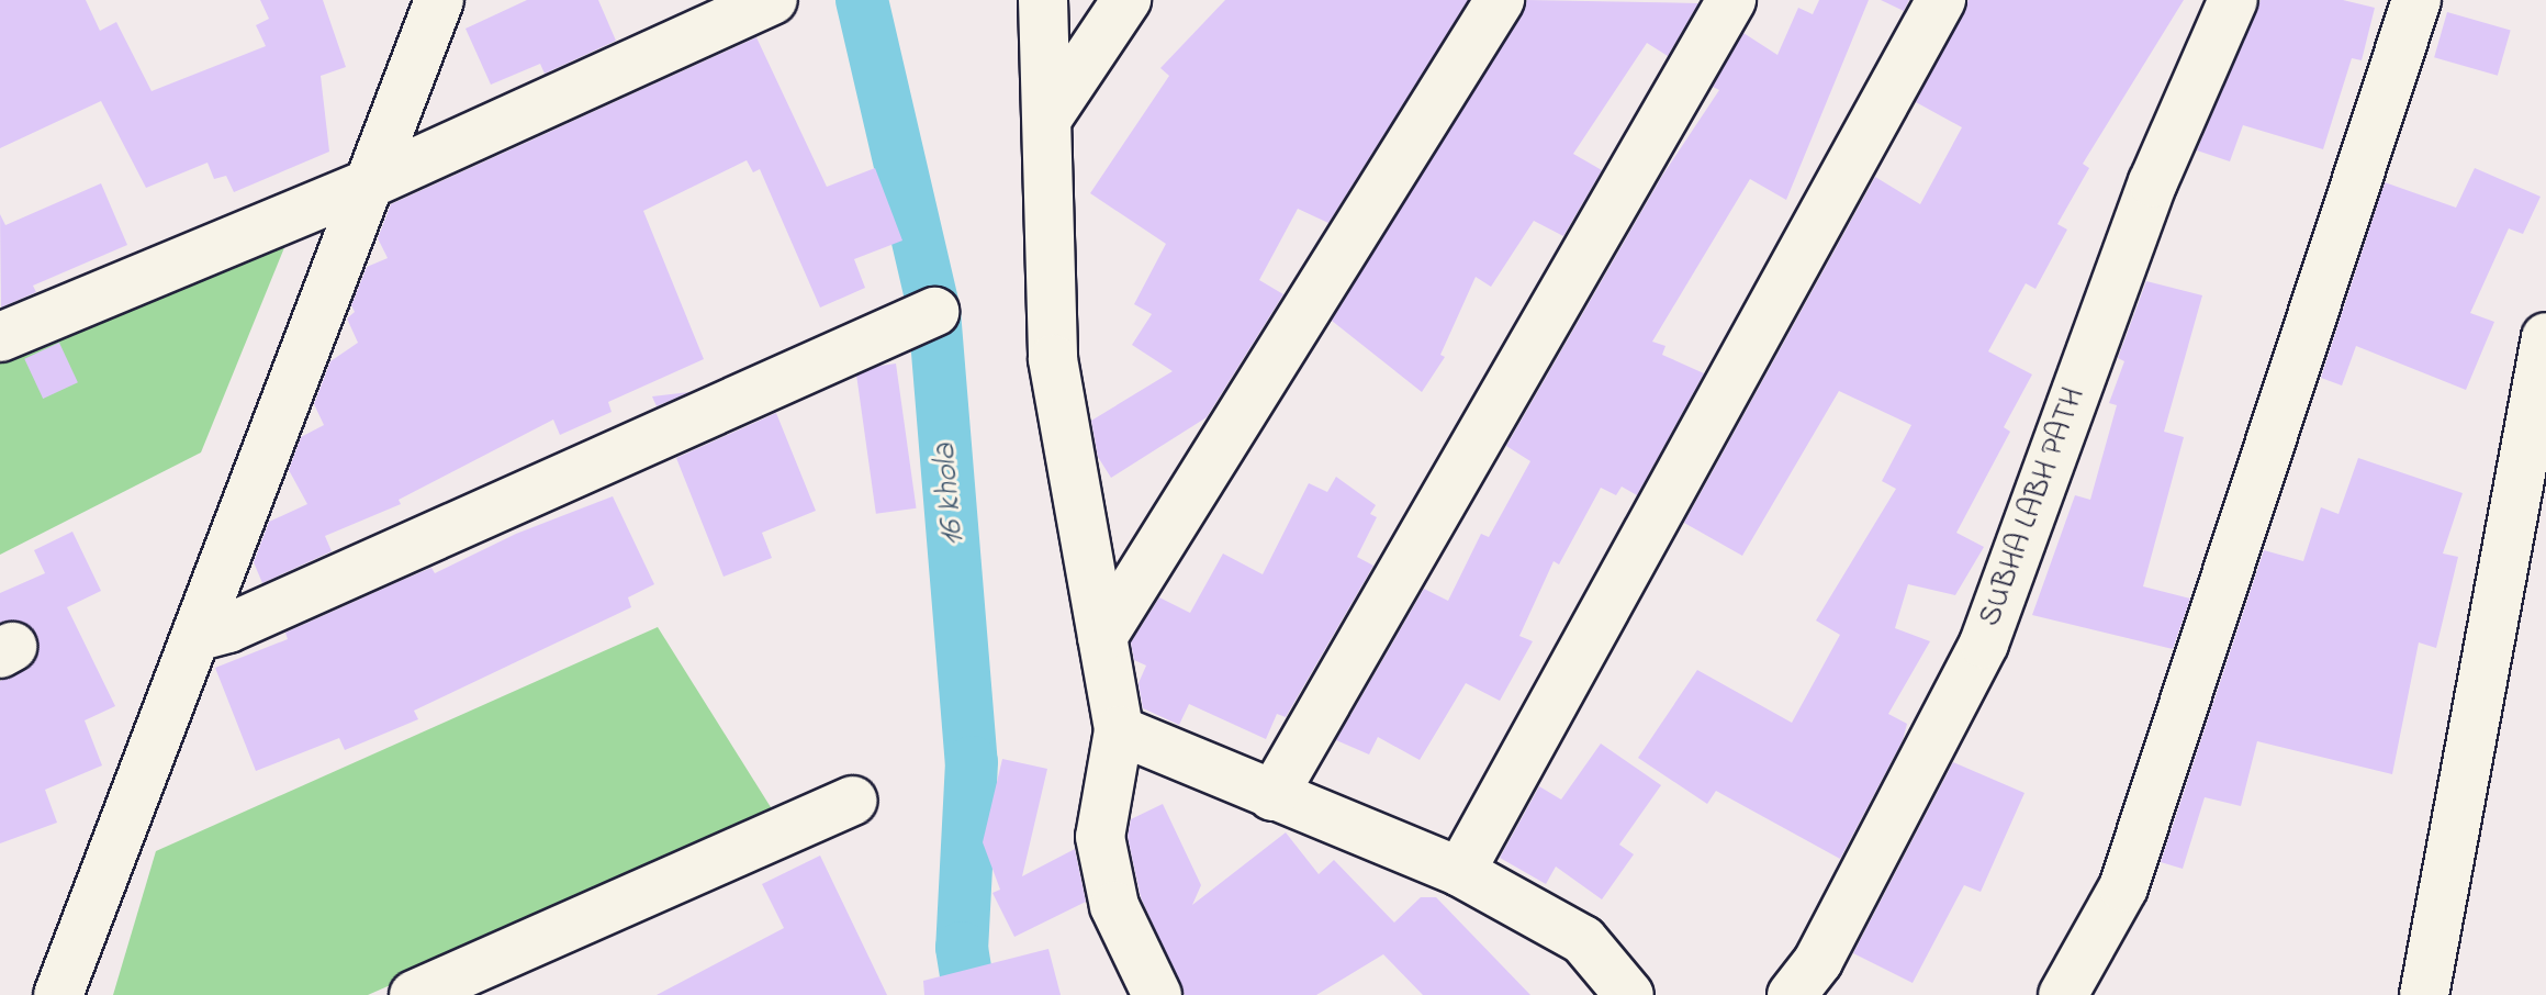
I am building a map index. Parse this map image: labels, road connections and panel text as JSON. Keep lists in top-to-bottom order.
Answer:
{
  "streets": {
    "street": ["SUBHA LABH PATH"]
  },
  "water": ["16 khola"]
}
